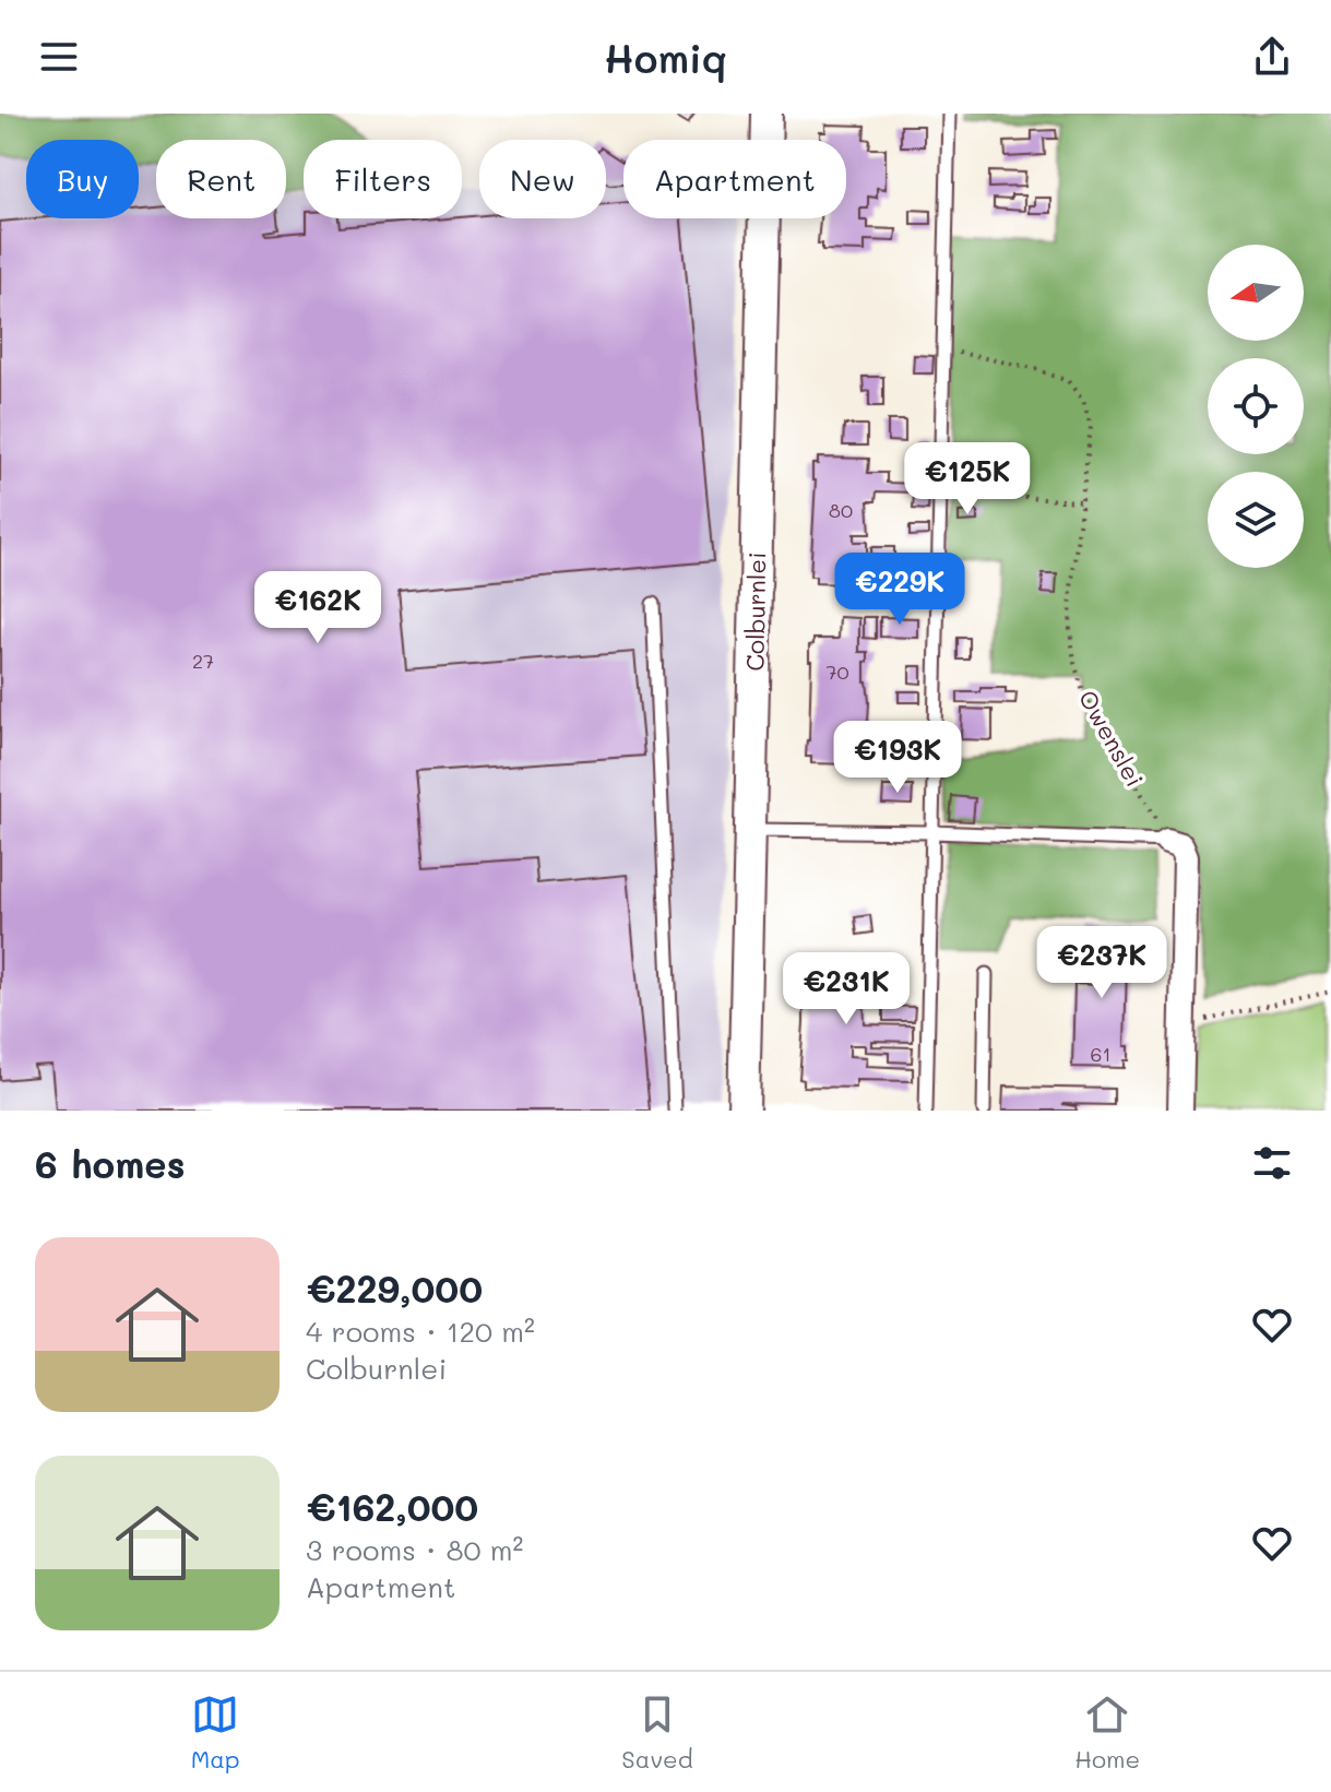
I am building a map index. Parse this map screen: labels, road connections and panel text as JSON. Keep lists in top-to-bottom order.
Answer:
{
  "streets": {
    "street": ["Colburnlei"],
    "path": ["Owenslei"]
  },
  "house_numbers": [
    "80",
    "27",
    "70",
    "61"
  ],
  "north": "left",
  "page": {
    "header": "Homiq",
    "chip": [
      "Buy",
      "Rent",
      "Filters",
      "New",
      "Apartment"
    ],
    "price": [
      "€125K",
      "€229K",
      "€162K",
      "€193K",
      "€237K",
      "€231K"
    ],
    "heading": "6 homes",
    "list": [
      {
        "name": "€229,000",
        "note": "4 rooms · 120 m² · Colburnlei"
      },
      {
        "name": "€162,000",
        "note": "3 rooms · 80 m² · Apartment"
      }
    ],
    "tabs": ["Map", "Saved", "Home"]
  }
}
